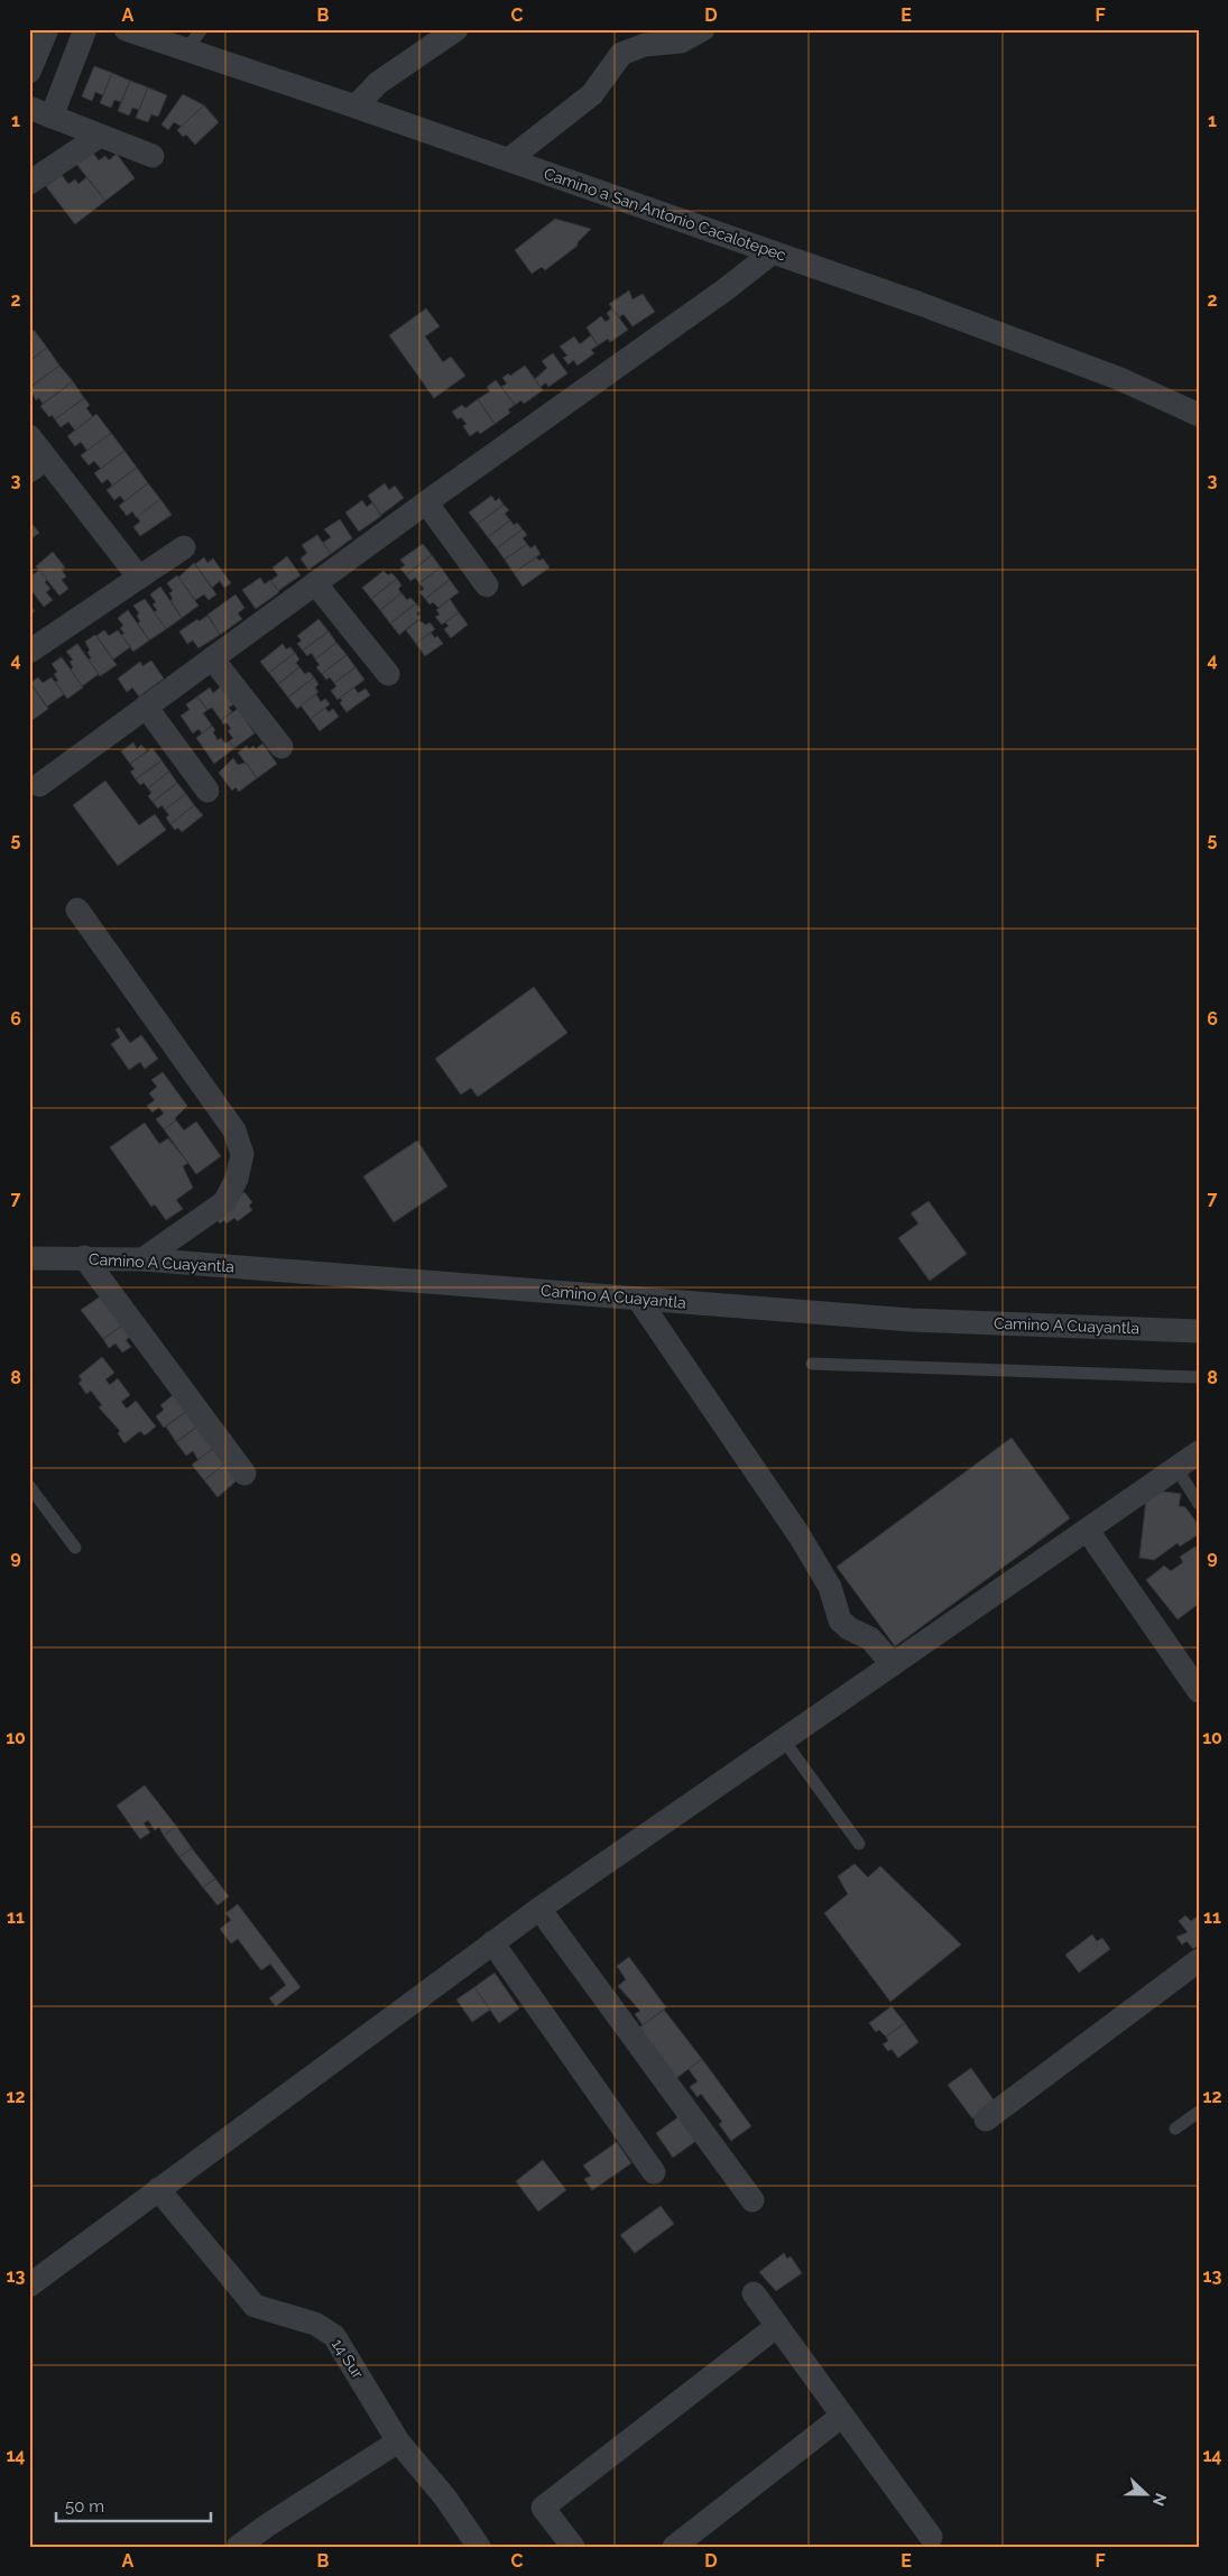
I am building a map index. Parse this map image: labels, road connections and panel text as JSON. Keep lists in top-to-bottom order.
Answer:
{
  "streets": {
    "street": ["Camino a San Antonio Cacalotepec", "Camino A Cuayantla", "14 Sur"]
  },
  "scale_bar": "50 m",
  "north": "right",
  "grid": {
    "columns": [
      "A",
      "B",
      "C",
      "D",
      "E",
      "F"
    ],
    "rows": [
      "1",
      "2",
      "3",
      "4",
      "5",
      "6",
      "7",
      "8",
      "9",
      "10",
      "11",
      "12",
      "13",
      "14"
    ]
  }
}
